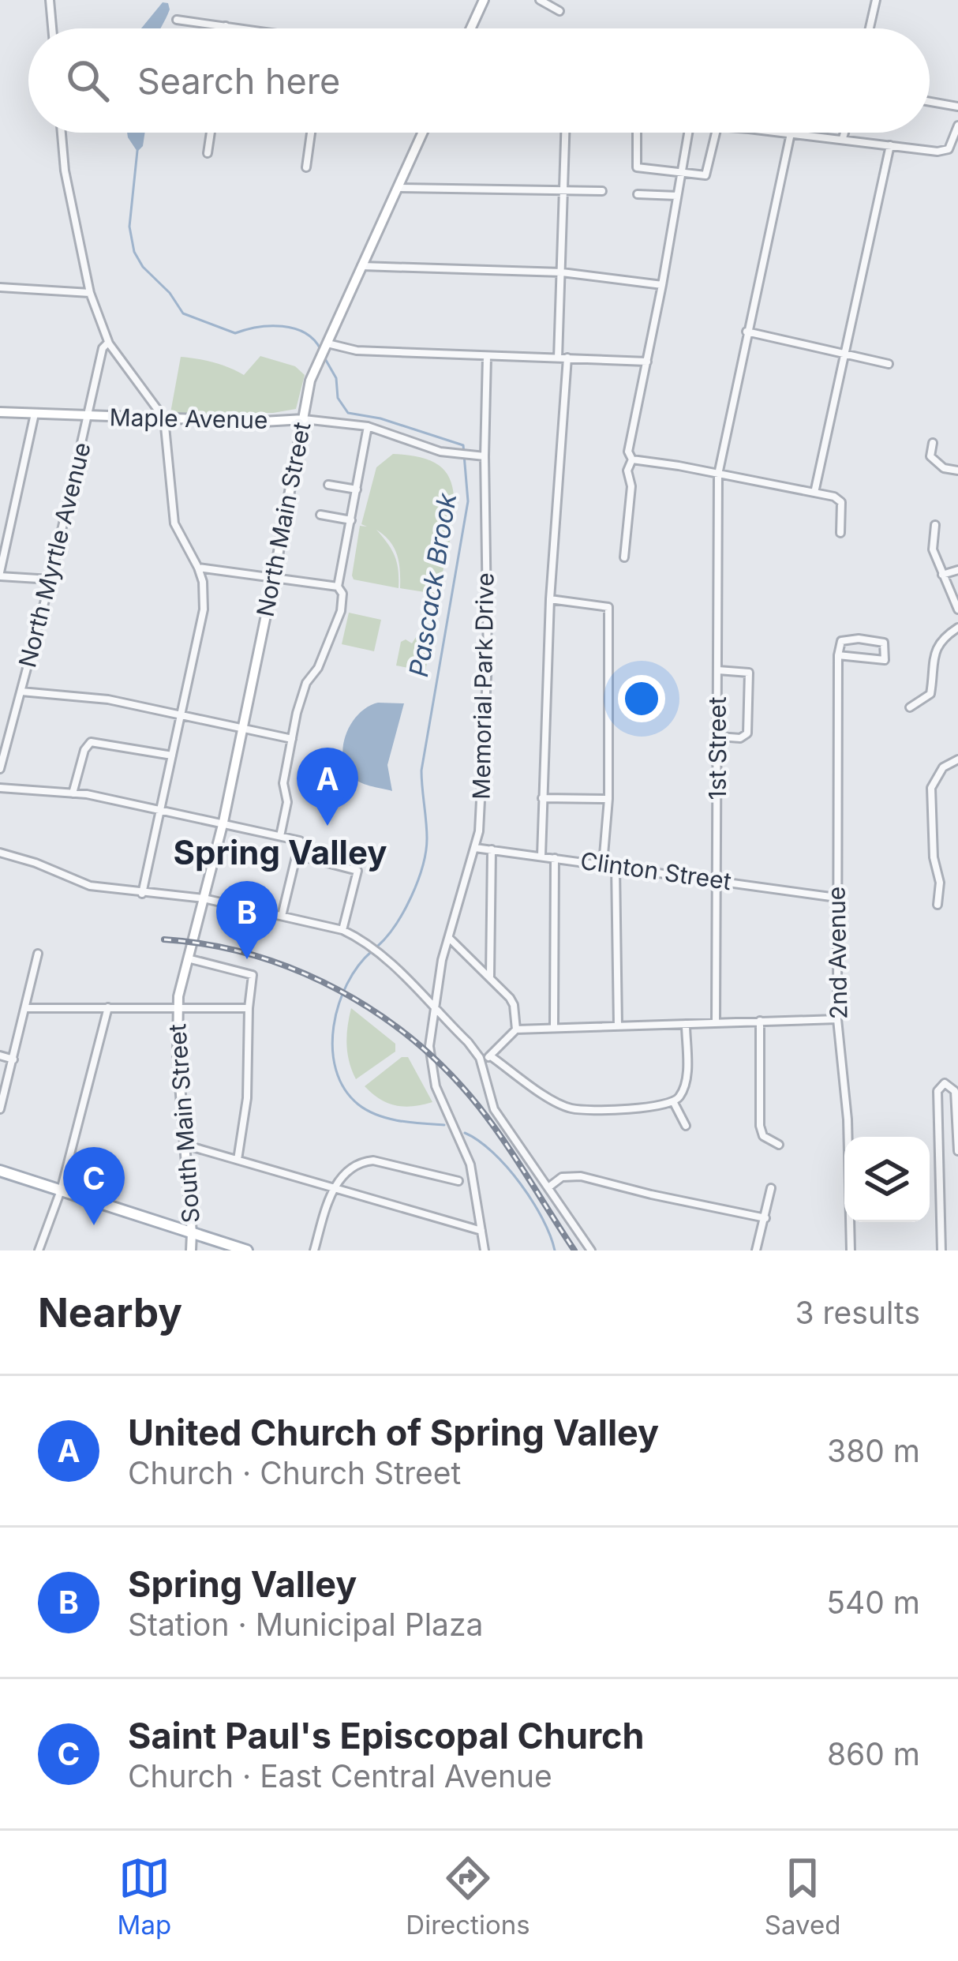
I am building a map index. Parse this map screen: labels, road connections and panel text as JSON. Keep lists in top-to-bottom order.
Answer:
{
  "streets": {
    "main road": ["Maple Avenue", "North Main Street", "South Main Street"],
    "street": [
      "North Myrtle Avenue",
      "Memorial Park Drive",
      "1st Street",
      "Clinton Street",
      "2nd Avenue"
    ]
  },
  "crossings": [
    ["Maple Avenue", "North Main Street"],
    ["Maple Avenue", "North Myrtle Avenue"],
    ["Maple Avenue", "Memorial Park Drive"],
    ["North Main Street", "South Main Street"],
    ["Memorial Park Drive", "Clinton Street"],
    ["1st Street", "Clinton Street"],
    ["Clinton Street", "2nd Avenue"]
  ],
  "districts": ["Spring Valley"],
  "water": ["Pascack Brook"],
  "page": {
    "search": "Search here",
    "pins": ["A", "B", "C"],
    "heading": ["Nearby", "3 results"],
    "list": [
      {
        "mark": "A",
        "name": "United Church of Spring Valley",
        "note": "Church · Church Street",
        "value": "380 m"
      },
      {
        "mark": "B",
        "name": "Spring Valley",
        "note": "Station · Municipal Plaza",
        "value": "540 m"
      },
      {
        "mark": "C",
        "name": "Saint Paul's Episcopal Church",
        "note": "Church · East Central Avenue",
        "value": "860 m"
      }
    ],
    "nav": ["Map", "Directions", "Saved"]
  }
}
